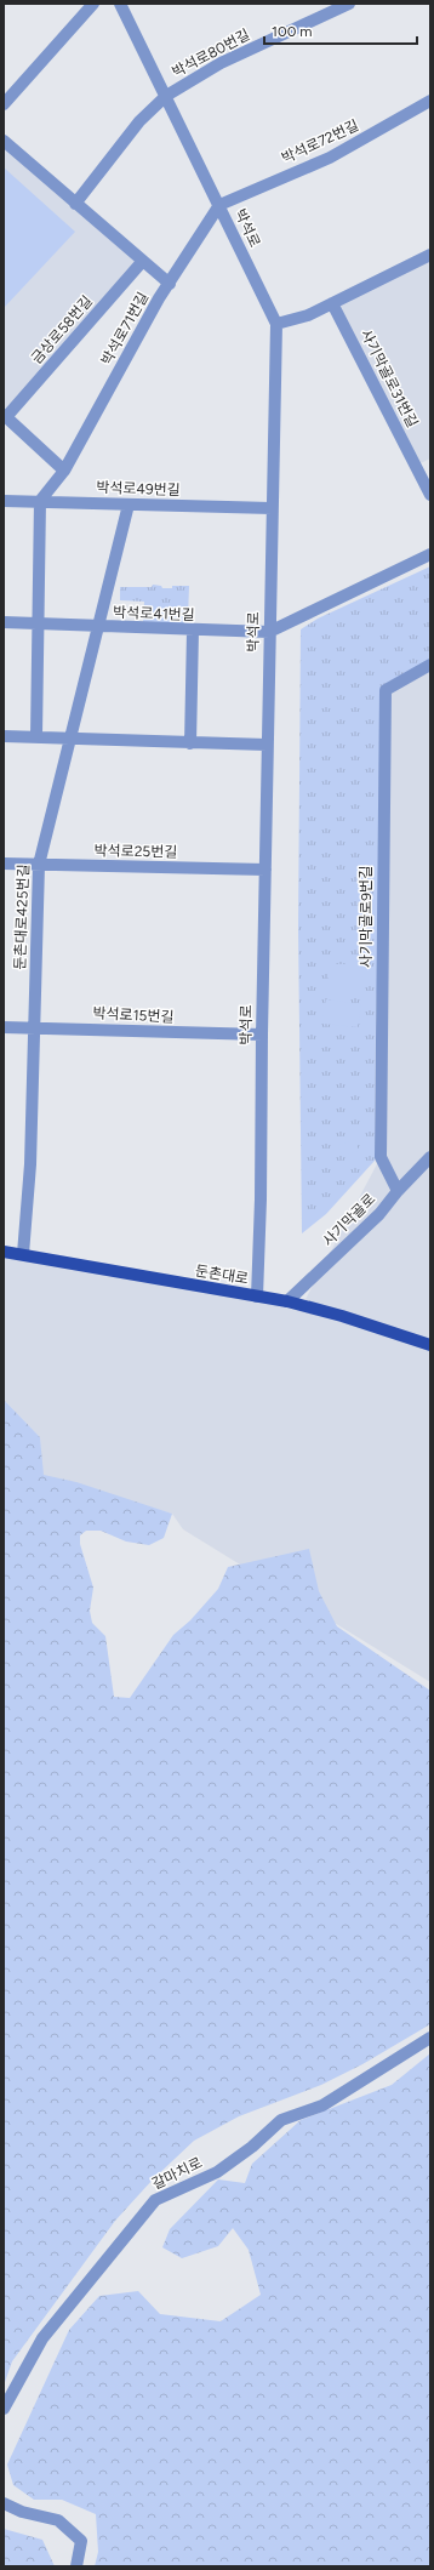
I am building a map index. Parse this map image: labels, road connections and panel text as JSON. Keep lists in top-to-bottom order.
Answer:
{
  "streets": {
    "main road": ["둔촌대로"],
    "street": [
      "박석로80번길",
      "박석로72번길",
      "박석로",
      "박석로71번길",
      "금상로58번길",
      "사기막골로31번길",
      "박석로49번길",
      "박석로41번길",
      "박석로25번길",
      "둔촌대로425번길",
      "사기막골로9번길",
      "박석로15번길",
      "사기막골로",
      "갈마치로"
    ]
  },
  "crossings": [
    ["박석로80번길", "박석로"],
    ["박석로72번길", "박석로"],
    ["박석로72번길", "박석로71번길"],
    ["박석로", "박석로71번길"],
    ["박석로", "박석로49번길"],
    ["박석로", "박석로41번길"],
    ["박석로", "박석로25번길"],
    ["박석로", "박석로15번길"],
    ["박석로", "둔촌대로"],
    ["박석로71번길", "박석로49번길"],
    ["박석로49번길", "둔촌대로425번길"],
    ["박석로41번길", "둔촌대로425번길"],
    ["박석로25번길", "둔촌대로425번길"],
    ["둔촌대로425번길", "박석로15번길"],
    ["둔촌대로425번길", "둔촌대로"],
    ["사기막골로9번길", "사기막골로"],
    ["사기막골로", "둔촌대로"]
  ],
  "scale_bar": "100 m"
}
